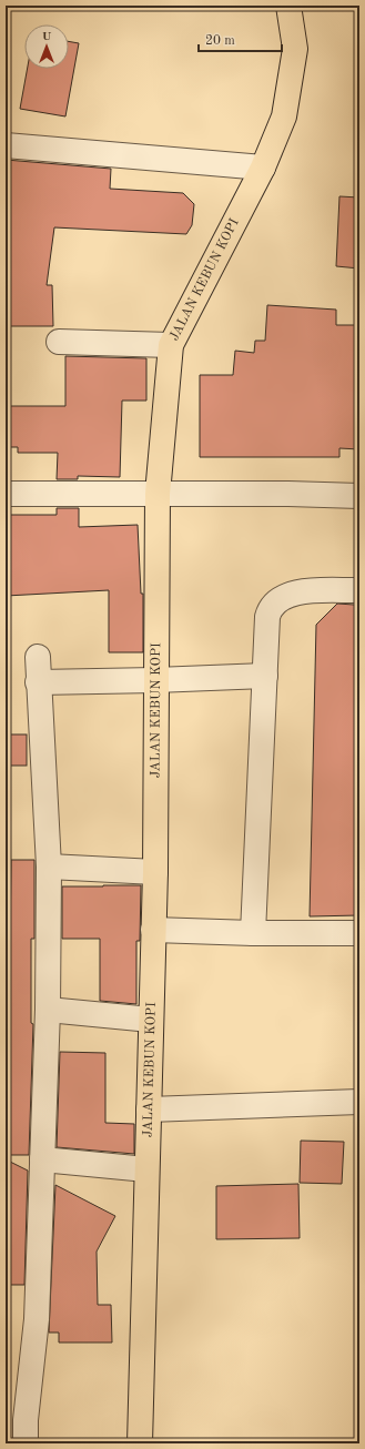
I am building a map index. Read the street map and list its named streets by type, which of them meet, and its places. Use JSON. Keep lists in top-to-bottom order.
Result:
{
  "streets": {
    "main road": ["JALAN KEBUN KOPI"]
  },
  "scale_bar": "20 m",
  "north": "top"
}
